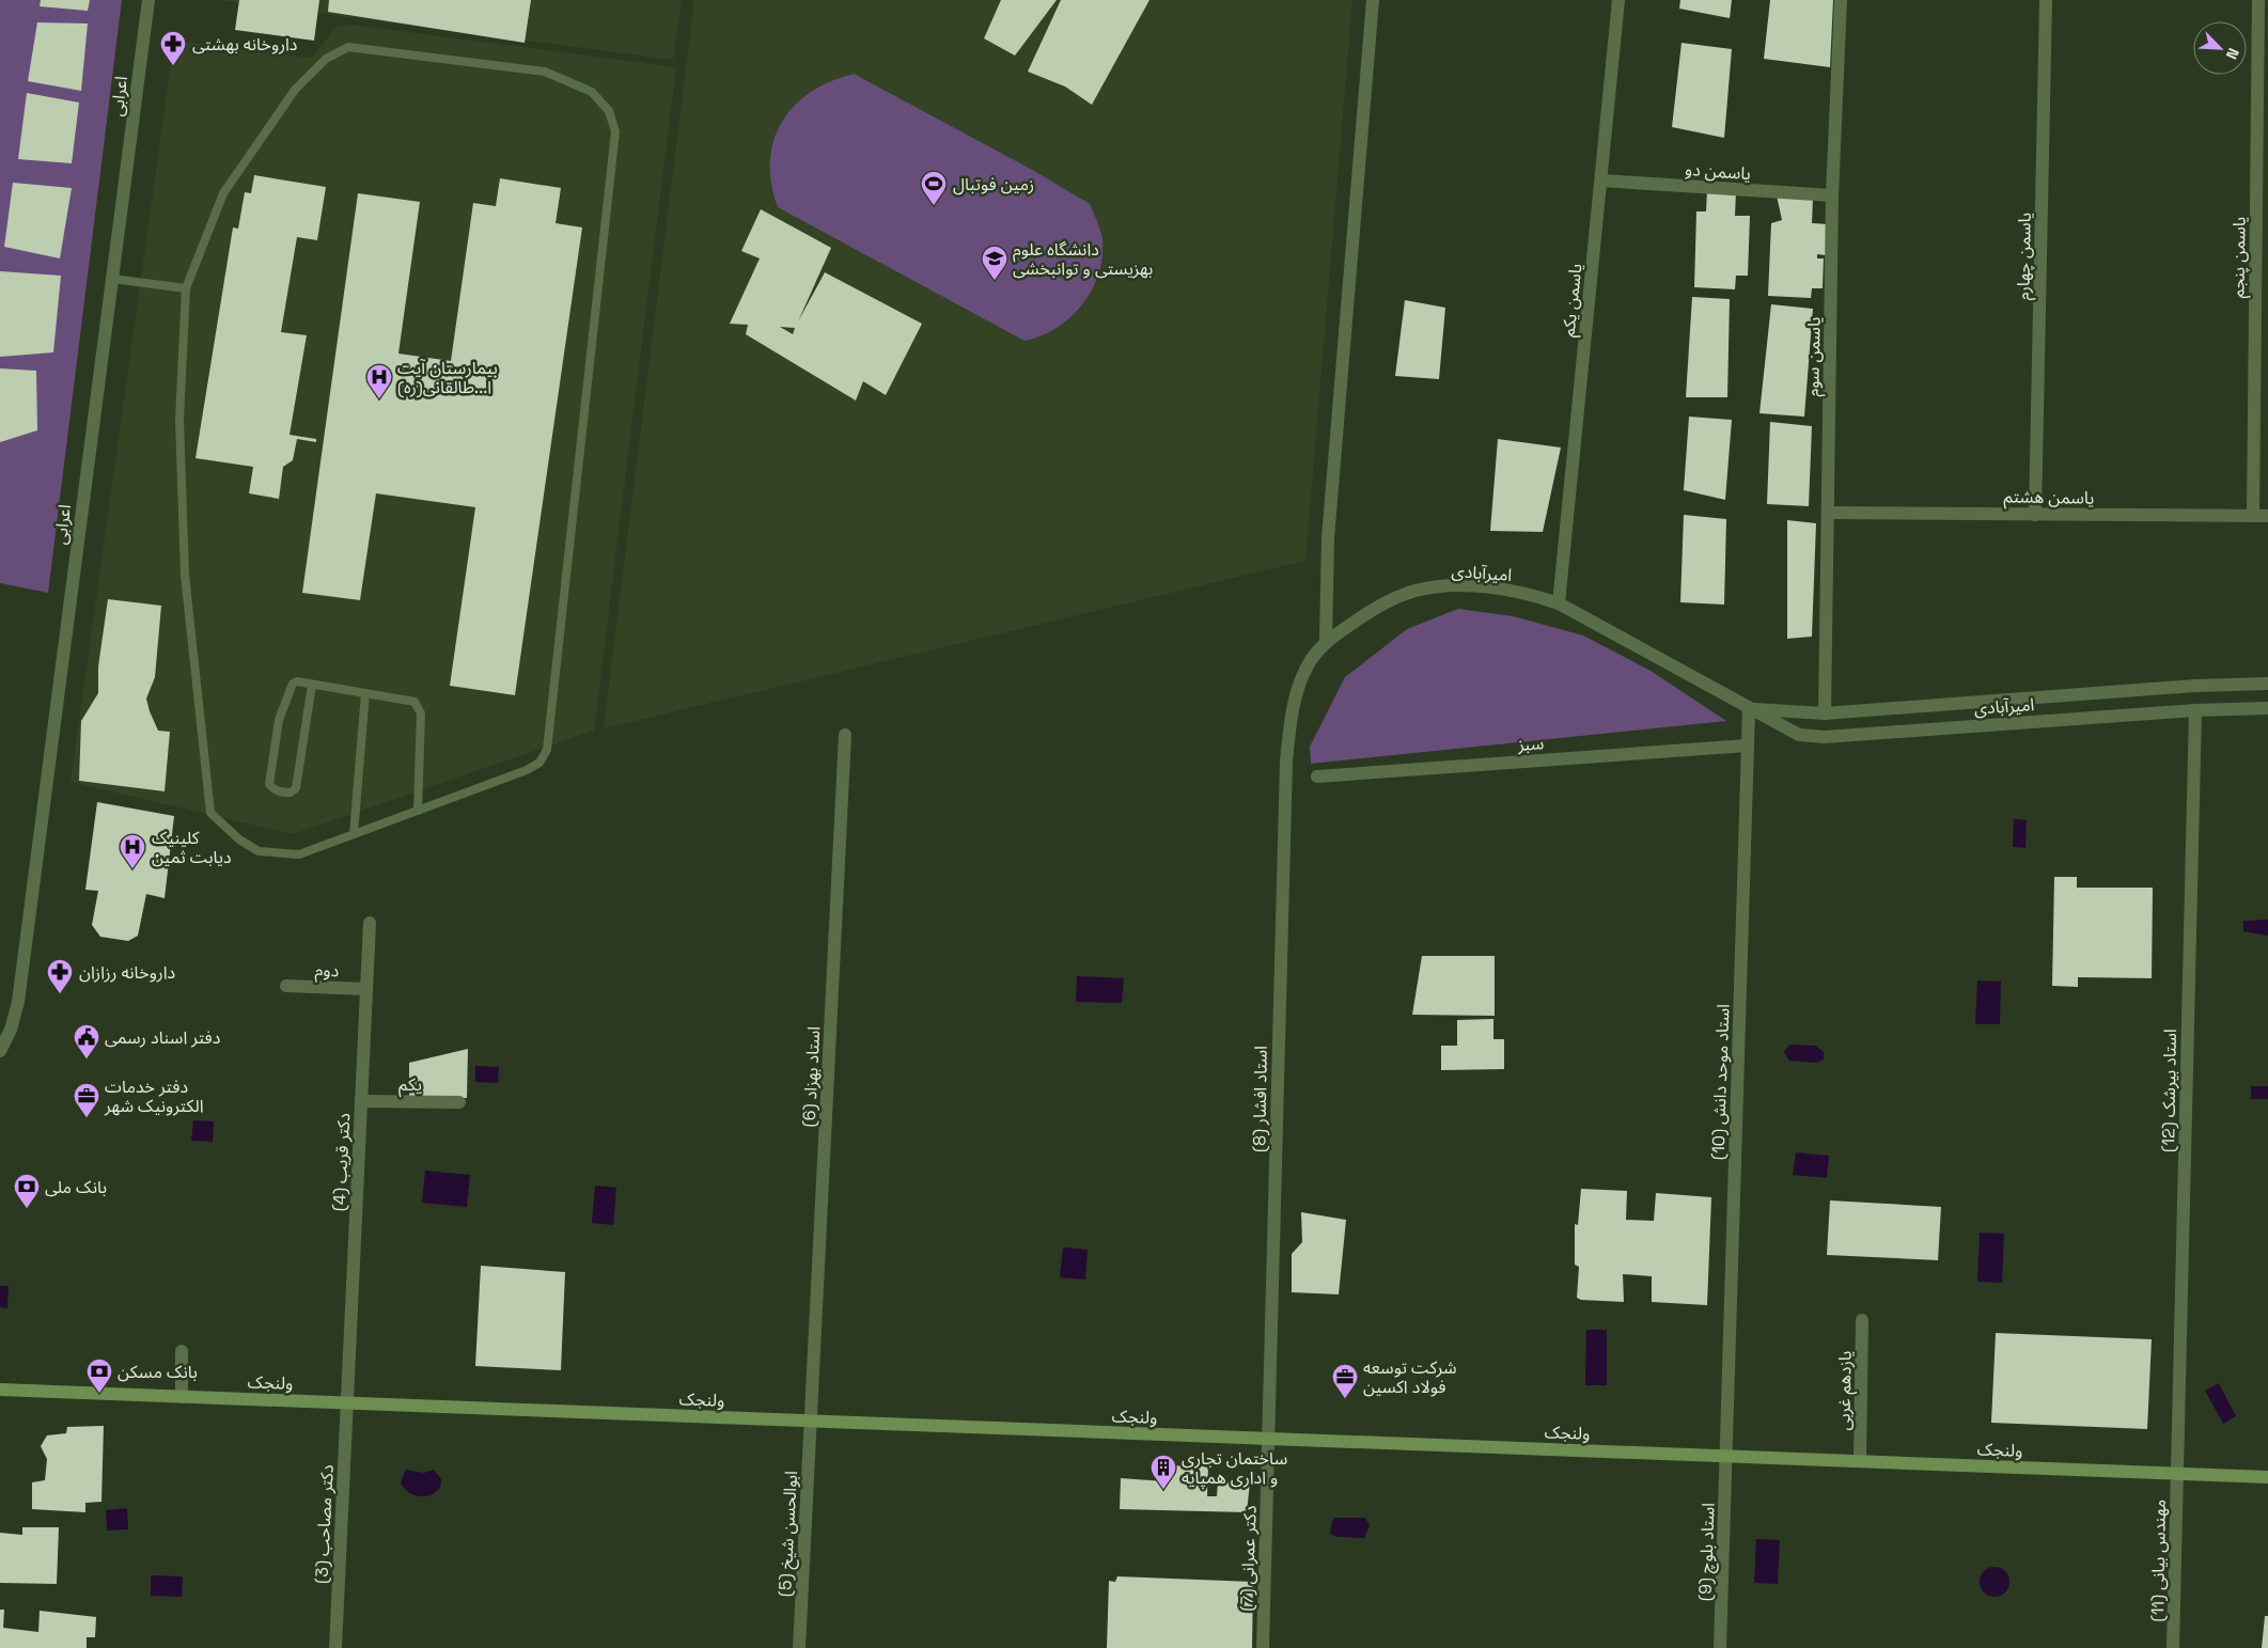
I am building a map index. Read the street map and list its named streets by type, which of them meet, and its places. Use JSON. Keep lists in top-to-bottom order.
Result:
{
  "streets": {
    "main road": ["ولنجک"],
    "street": [
      "اعرابی",
      "یاسمن دو",
      "یاسمن چهارم",
      "یاسمن پنجم",
      "یاسمن یکم",
      "یاسمن سوم",
      "یاسمن هشتم",
      "امیرآبادی",
      "سبز",
      "دوم",
      "استاد بهزاد (6)",
      "استاد موحد دانش (10)",
      "یکم",
      "استاد بیرشک (12)",
      "استاد افشار (8)",
      "دکتر قریب (4)",
      "یازدهم غربی",
      "دکتر مصاحب (3)",
      "ابوالحسن شیخ (5)",
      "استاد بلوچ (9)",
      "دکتر عمرانی (7)",
      "مهندس بیانی (11)"
    ]
  },
  "crossings": [
    ["یاسمن دو", "یاسمن یکم"],
    ["یاسمن دو", "یاسمن سوم"],
    ["یاسمن چهارم", "یاسمن هشتم"],
    ["یاسمن پنجم", "یاسمن هشتم"],
    ["یاسمن یکم", "امیرآبادی"],
    ["یاسمن سوم", "یاسمن هشتم"],
    ["یاسمن سوم", "امیرآبادی"],
    ["امیرآبادی", "استاد موحد دانش (10)"],
    ["امیرآبادی", "استاد بیرشک (12)"],
    ["امیرآبادی", "استاد افشار (8)"],
    ["سبز", "استاد موحد دانش (10)"],
    ["دوم", "دکتر قریب (4)"],
    ["استاد بهزاد (6)", "ولنجک"],
    ["استاد بهزاد (6)", "ابوالحسن شیخ (5)"],
    ["استاد موحد دانش (10)", "ولنجک"],
    ["استاد موحد دانش (10)", "استاد بلوچ (9)"],
    ["یکم", "دکتر قریب (4)"],
    ["استاد بیرشک (12)", "ولنجک"],
    ["استاد بیرشک (12)", "مهندس بیانی (11)"],
    ["استاد افشار (8)", "ولنجک"],
    ["استاد افشار (8)", "دکتر عمرانی (7)"],
    ["دکتر قریب (4)", "ولنجک"],
    ["دکتر قریب (4)", "دکتر مصاحب (3)"],
    ["ولنجک", "یازدهم غربی"],
    ["ولنجک", "دکتر مصاحب (3)"],
    ["ولنجک", "ابوالحسن شیخ (5)"],
    ["ولنجک", "استاد بلوچ (9)"],
    ["ولنجک", "دکتر عمرانی (7)"],
    ["ولنجک", "مهندس بیانی (11)"]
  ],
  "places": {
    "pharmacy": ["داروخانه بهشتی", "داروخانه رزازان"],
    "sports": ["زمین فوتبال"],
    "school or university": ["دانشگاه علوم بهزیستی و توانبخشی"],
    "hospital": ["بیمارستان آیت ا...طالقانی(ره)", "کلینیک دیابت ثمین"],
    "public building": ["دفتر اسناد رسمی"],
    "office": ["دفتر خدمات الکترونیک شهر", "شرکت توسعه فولاد اکسین"],
    "bank": ["بانک ملی", "بانک مسکن"],
    "building": ["ساختمان تجاری و اداری همپایه"]
  },
  "north": "bottom right"
}
